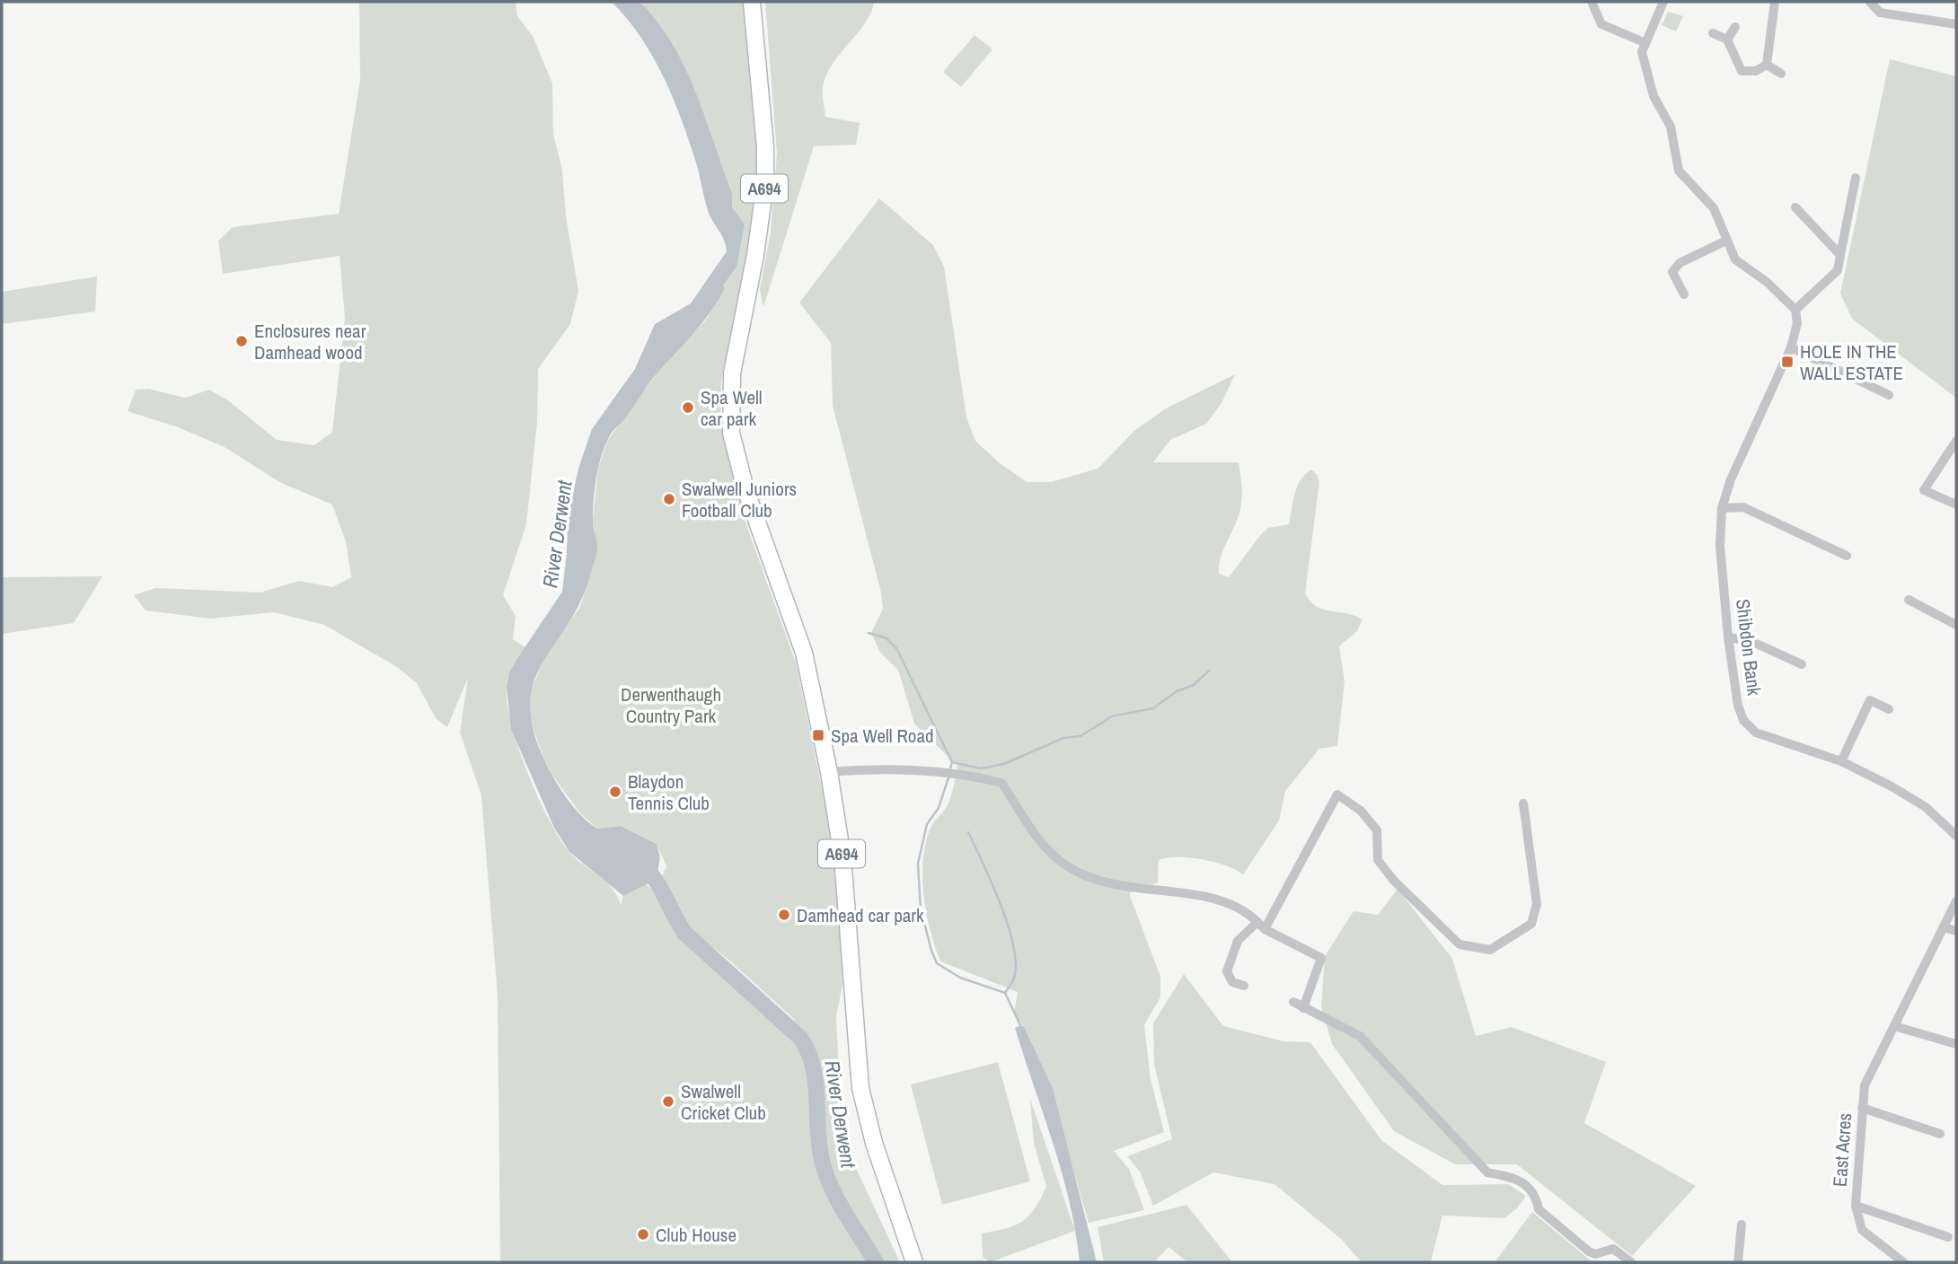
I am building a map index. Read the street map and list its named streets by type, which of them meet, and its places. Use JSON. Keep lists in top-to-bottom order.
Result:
{
  "streets": {
    "main road": ["A694"],
    "street": ["Shibdon Bank", "East Acres"]
  },
  "water": ["River Derwent"],
  "parks": ["Derwenthaugh Country Park"],
  "places": {
    "other": [
      "Enclosures near Damhead wood",
      "Spa Well car park",
      "Swalwell Juniors Football Club",
      "Blaydon Tennis Club",
      "Damhead car park",
      "Swalwell Cricket Club",
      "Club House"
    ],
    "transit": ["HOLE IN THE WALL ESTATE", "Spa Well Road"]
  }
}
